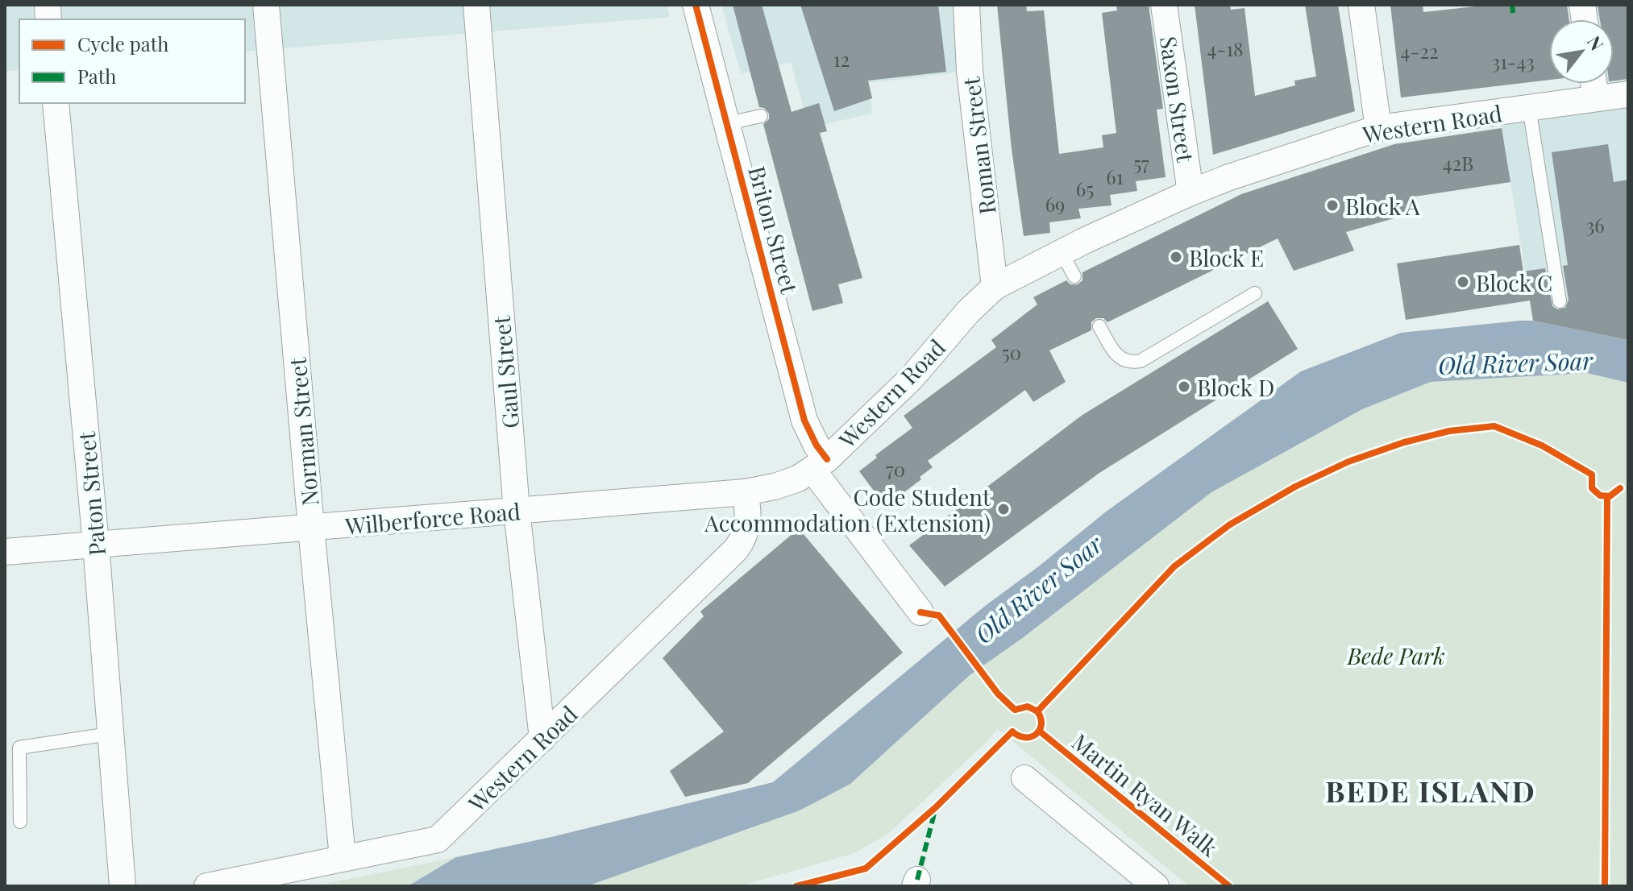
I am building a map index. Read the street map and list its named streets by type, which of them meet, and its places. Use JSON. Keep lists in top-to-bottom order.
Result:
{
  "streets": {
    "street": [
      "Saxon Street",
      "Western Road",
      "Roman Street",
      "Briton Street",
      "Gaul Street",
      "Norman Street",
      "Paton Street",
      "Wilberforce Road"
    ],
    "cycle path": ["Martin Ryan Walk"]
  },
  "crossings": [
    ["Saxon Street", "Western Road"],
    ["Western Road", "Roman Street"],
    ["Western Road", "Briton Street"],
    ["Western Road", "Gaul Street"],
    ["Western Road", "Norman Street"],
    ["Western Road", "Wilberforce Road"],
    ["Gaul Street", "Wilberforce Road"],
    ["Norman Street", "Wilberforce Road"],
    ["Paton Street", "Wilberforce Road"]
  ],
  "districts": ["BEDE ISLAND"],
  "water": ["Old River Soar"],
  "parks": ["Bede Park"],
  "places": [
    "Block A",
    "Block E",
    "Block C",
    "Block D",
    "Code Student Accommodation (Extension)"
  ],
  "house_numbers": [
    "4-18",
    "4-22",
    "12",
    "31-43",
    "57",
    "42B",
    "61",
    "65",
    "69",
    "36",
    "50",
    "70"
  ],
  "legend": ["Cycle path", "Path"],
  "north": "top right"
}
